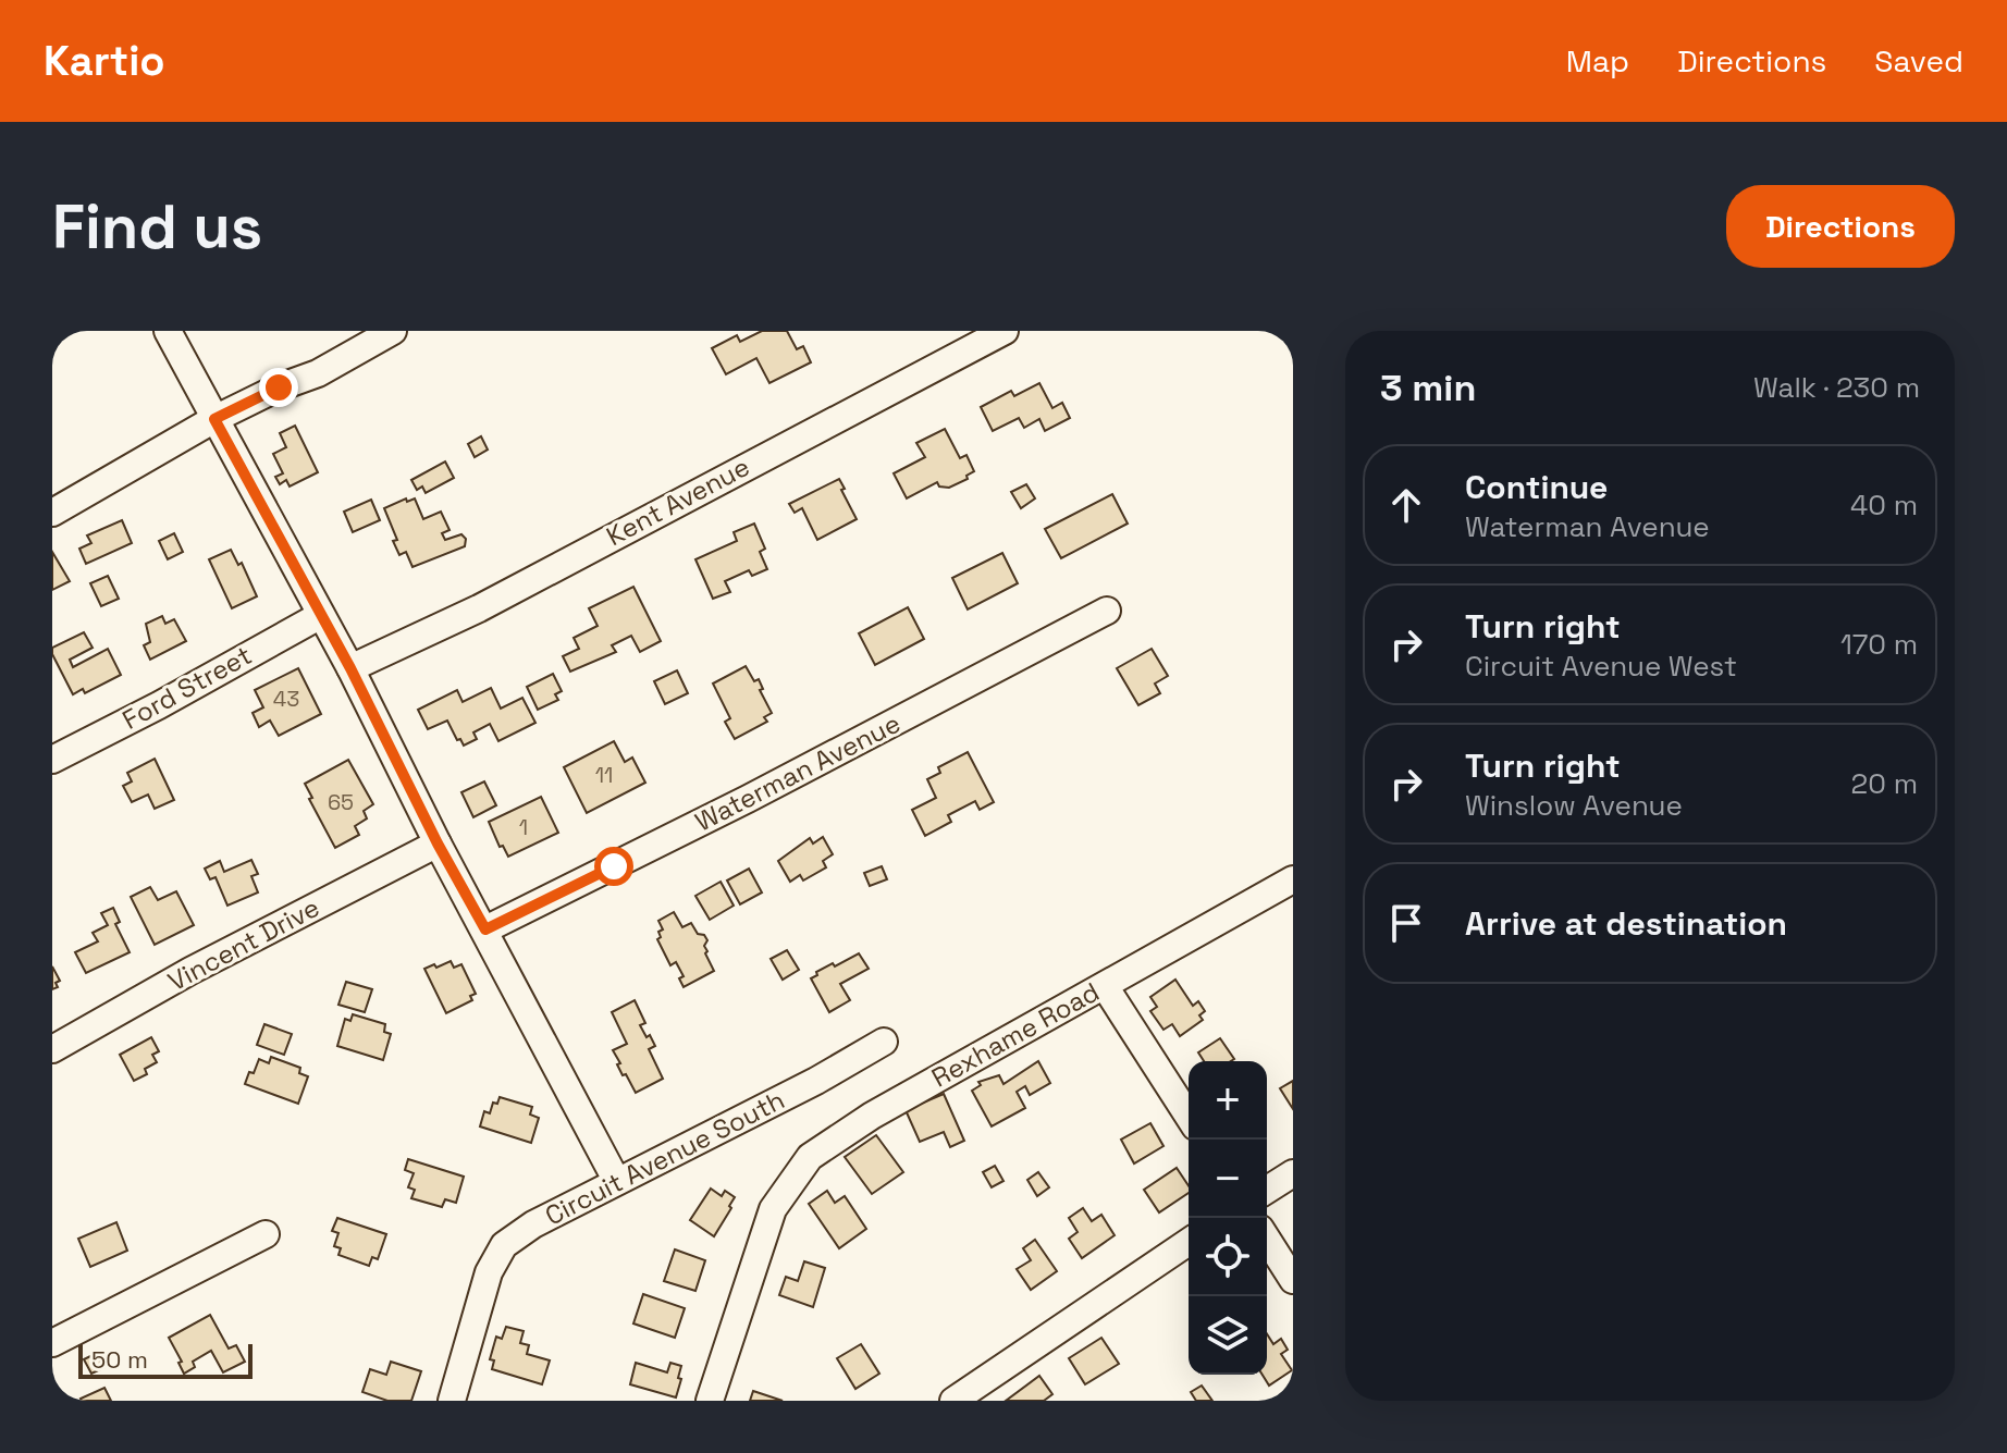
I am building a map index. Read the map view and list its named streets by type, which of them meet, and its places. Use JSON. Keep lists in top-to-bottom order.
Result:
{
  "streets": {
    "street": [
      "Kent Avenue",
      "Ford Street",
      "Waterman Avenue",
      "Vincent Drive",
      "Rexhame Road",
      "Circuit Avenue South"
    ]
  },
  "house_numbers": [
    "43",
    "11",
    "65",
    "1"
  ],
  "scale_bar": "50 m",
  "page": {
    "header": "Kartio",
    "nav": ["Map", "Directions", "Saved"],
    "buttons": "Directions",
    "title": "Find us",
    "heading": ["3 min", "Walk · 230 m"],
    "list": [
      ["Continue", "Waterman Avenue", "40 m"],
      ["Turn right", "Circuit Avenue West", "170 m"],
      ["Turn right", "Winslow Avenue", "20 m"],
      "Arrive at destination"
    ],
    "map_buttons": ["+", "−"],
    "scale": "50 m"
  }
}
